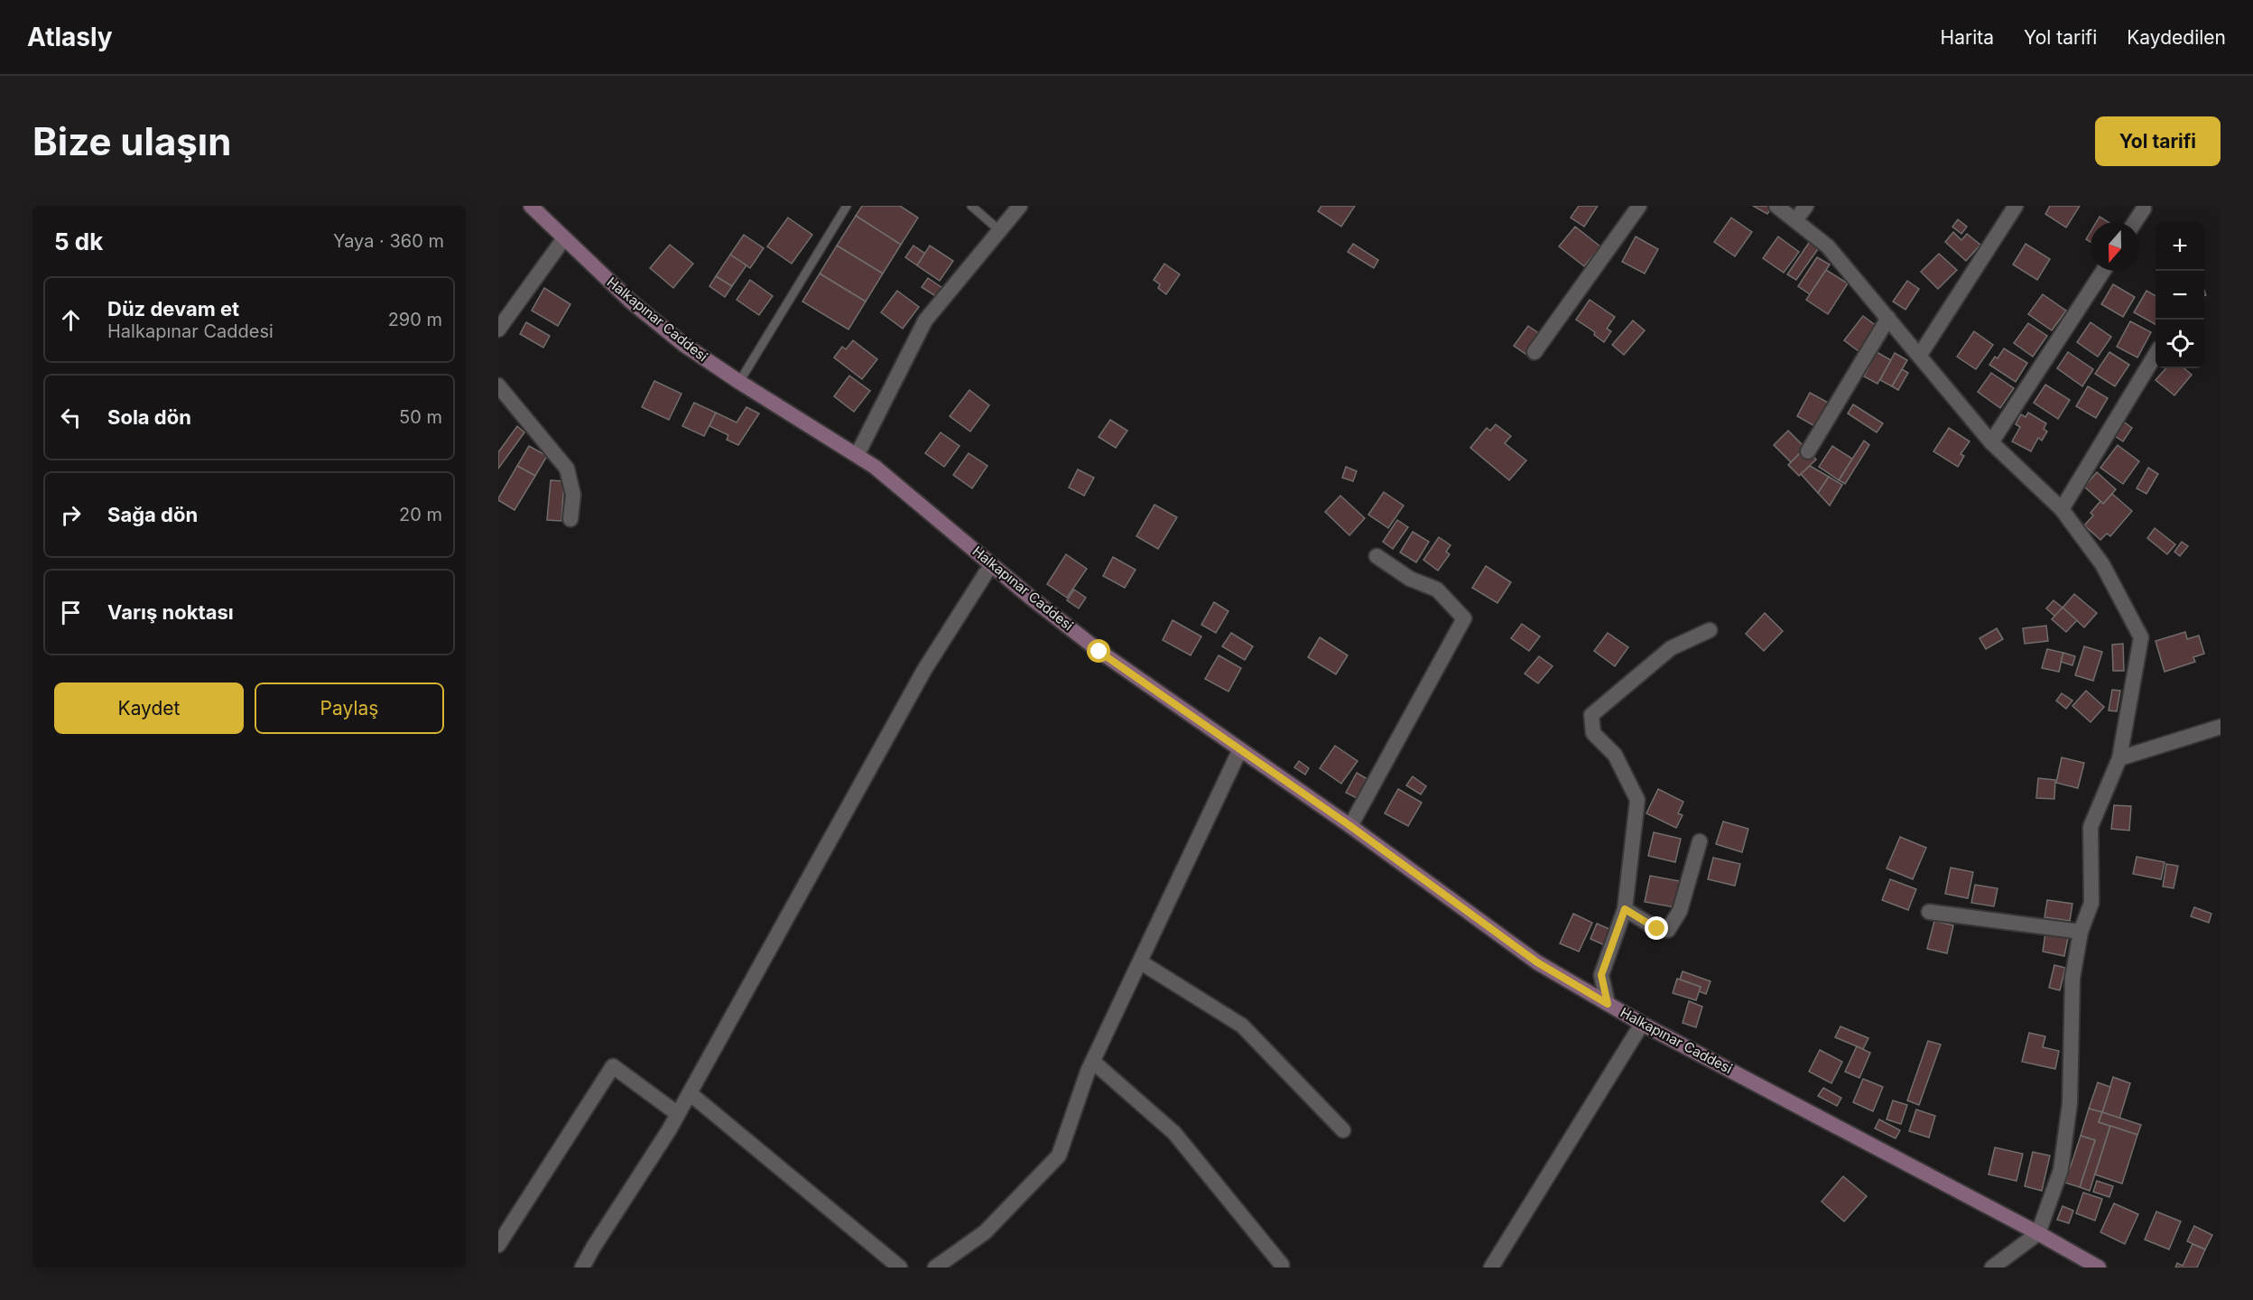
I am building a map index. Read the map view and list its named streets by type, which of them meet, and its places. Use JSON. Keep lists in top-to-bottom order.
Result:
{
  "streets": {
    "main road": ["Halkapınar Caddesi"]
  },
  "north": "bottom",
  "page": {
    "header": "Atlasly",
    "nav": ["Harita", "Yol tarifi", "Kaydedilen"],
    "buttons": [
      "Yol tarifi",
      ["Kaydet", "Paylaş"]
    ],
    "title": "Bize ulaşın",
    "heading": ["5 dk", "Yaya · 360 m"],
    "map_buttons": ["+", "−"],
    "list": [
      ["Düz devam et", "Halkapınar Caddesi", "290 m"],
      ["Sola dön", "50 m"],
      ["Sağa dön", "20 m"],
      "Varış noktası"
    ]
  }
}
